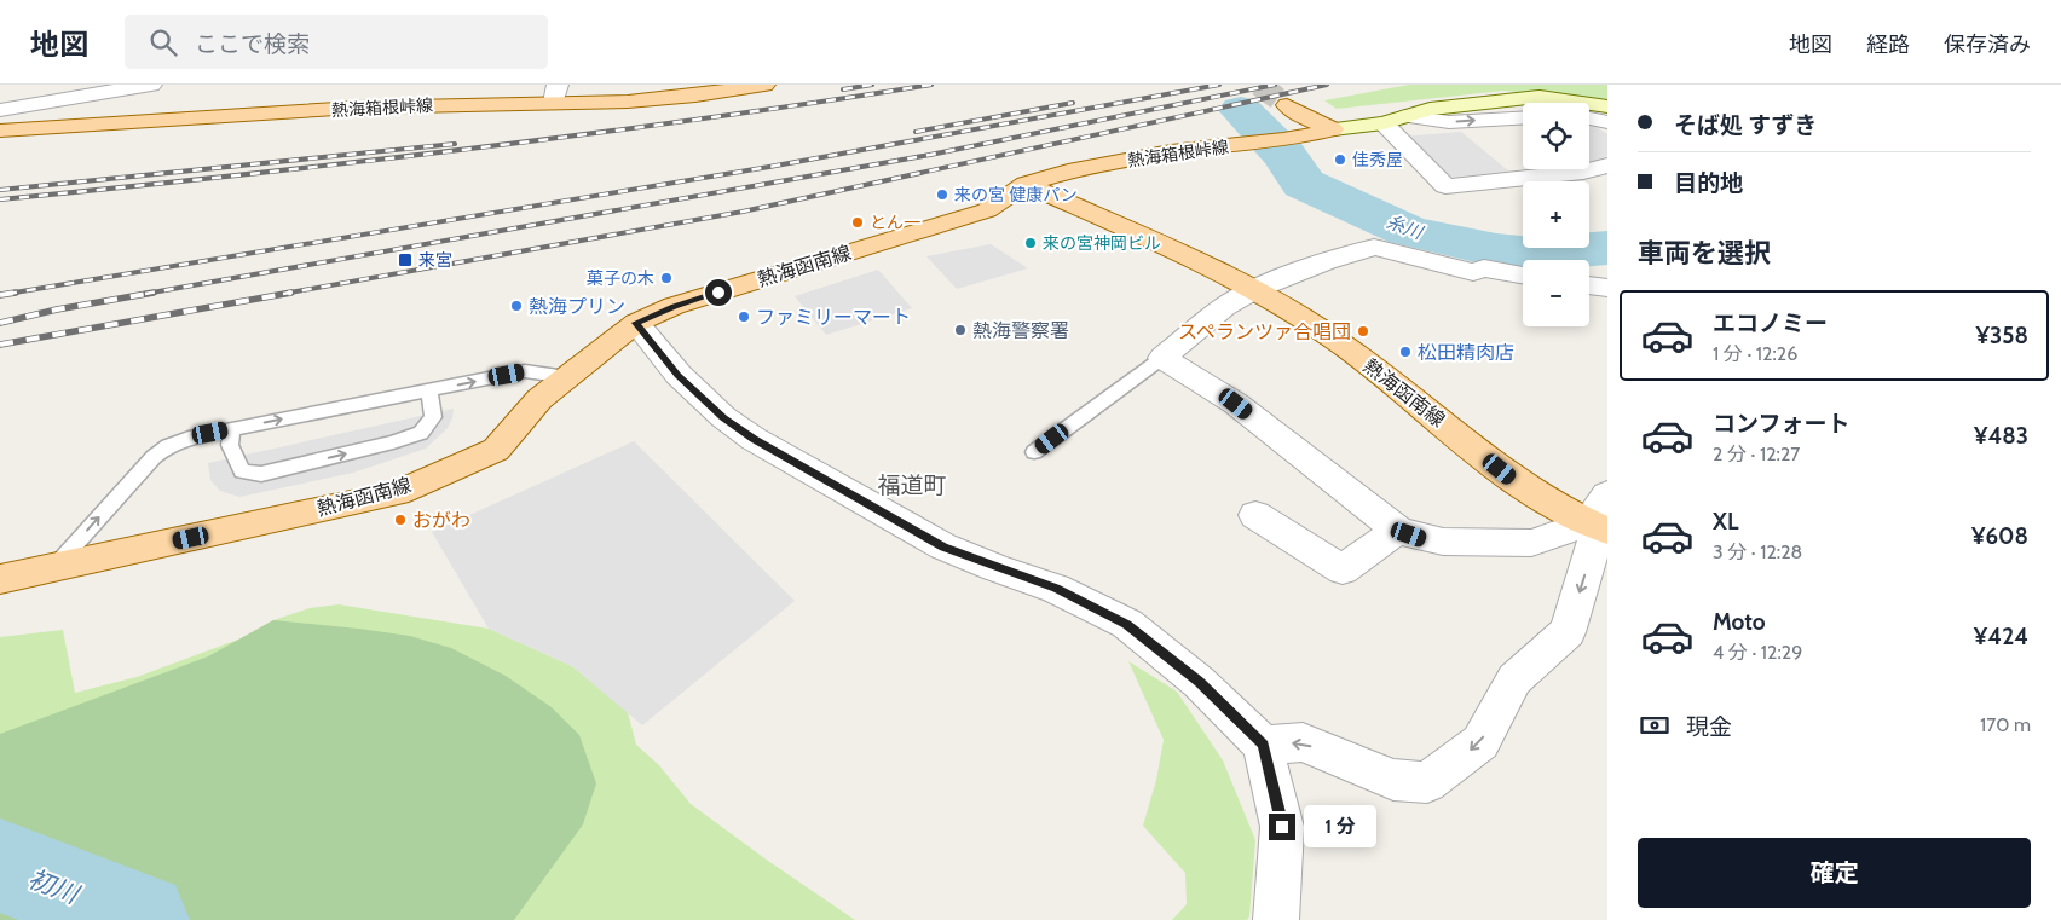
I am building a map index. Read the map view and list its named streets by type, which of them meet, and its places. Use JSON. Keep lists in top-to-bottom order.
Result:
{
  "streets": {
    "main road": ["熱海箱根峠線", "熱海函南線"]
  },
  "crossings": [
    ["熱海箱根峠線", "熱海函南線"]
  ],
  "districts": ["福道町"],
  "water": ["糸川", "初川"],
  "places": {
    "other": [
      "佳秀屋",
      "来の宮 健康パン",
      "とん一",
      "来の宮神岡ビル",
      "菓子の木",
      "熱海プリン",
      "ファミリーマート",
      "熱海警察署",
      "スペランツァ合唱団",
      "松田精肉店",
      "おがわ"
    ],
    "transit": ["来宮"]
  },
  "page": {
    "header": "地図",
    "search": "ここで検索",
    "nav": ["地図", "経路", "保存済み"],
    "banner": ["そば処 すずき", "目的地"],
    "map_buttons": ["+", "−"],
    "heading": "車両を選択",
    "list": [
      {
        "name": "エコノミー",
        "note": "1 分 · 12:26",
        "value": "¥358"
      },
      {
        "name": "コンフォート",
        "note": "2 分 · 12:27",
        "value": "¥483"
      },
      {
        "name": "XL",
        "note": "3 分 · 12:28",
        "value": "¥608"
      },
      {
        "name": "Moto",
        "note": "4 分 · 12:29",
        "value": "¥424"
      }
    ],
    "pay": ["現金", "170 m"],
    "bubble": "1 分",
    "buttons": "確定"
  }
}
